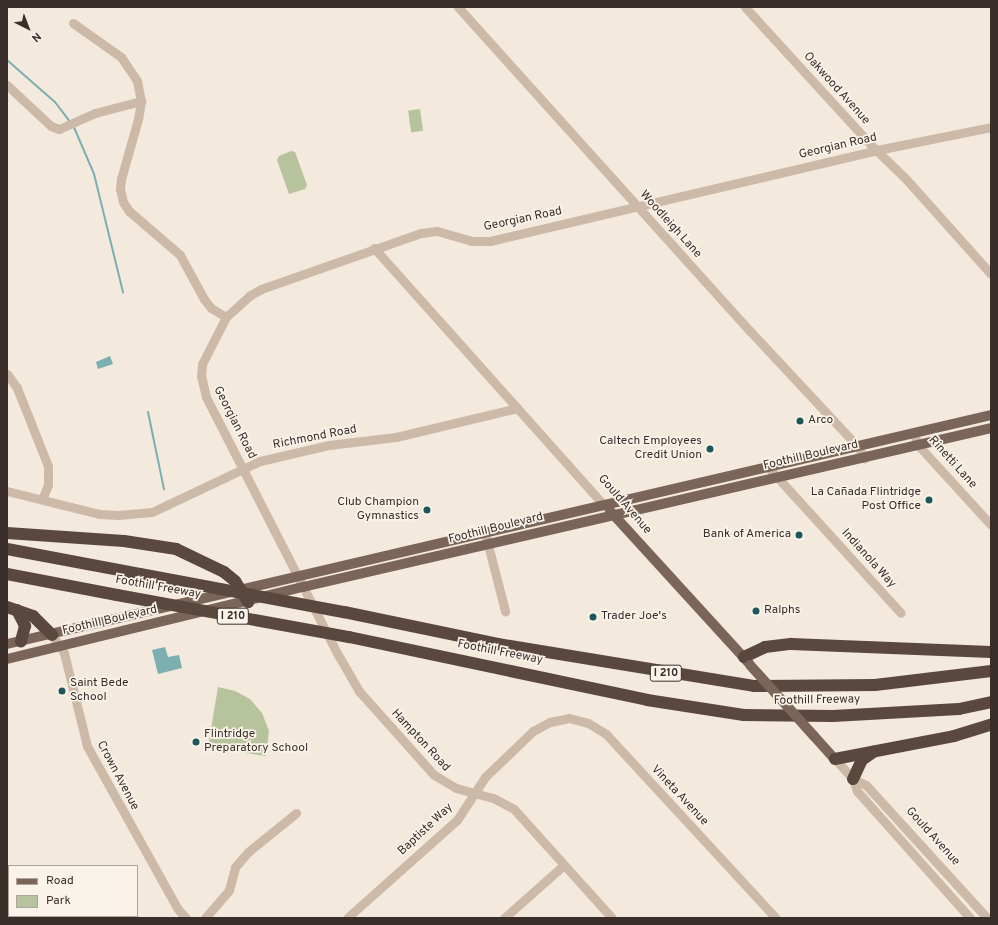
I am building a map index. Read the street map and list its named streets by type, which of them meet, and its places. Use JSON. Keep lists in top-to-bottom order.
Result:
{
  "streets": {
    "highway": ["Foothill Freeway", "I 210"],
    "main road": ["Foothill Boulevard", "Gould Avenue"],
    "street": [
      "Oakwood Avenue",
      "Georgian Road",
      "Woodleigh Lane",
      "Richmond Road",
      "Rinetti Lane",
      "Indianola Way",
      "Hampton Road",
      "Crown Avenue",
      "Vineta Avenue",
      "Baptiste Way"
    ]
  },
  "crossings": [
    ["Oakwood Avenue", "Georgian Road"],
    ["Georgian Road", "Woodleigh Lane"],
    ["Georgian Road", "Richmond Road"],
    ["Georgian Road", "Foothill Boulevard"],
    ["Georgian Road", "Gould Avenue"],
    ["Georgian Road", "Hampton Road"],
    ["Woodleigh Lane", "Foothill Boulevard"],
    ["Richmond Road", "Gould Avenue"],
    ["Foothill Boulevard", "Rinetti Lane"],
    ["Foothill Boulevard", "Gould Avenue"],
    ["Foothill Boulevard", "Indianola Way"],
    ["Foothill Boulevard", "Hampton Road"],
    ["Foothill Boulevard", "Crown Avenue"],
    ["Hampton Road", "Baptiste Way"],
    ["Vineta Avenue", "Baptiste Way"]
  ],
  "places": [
    "Arco",
    "Caltech Employees Credit Union",
    "La Cañada Flintridge Post Office",
    "Club Champion Gymnastics",
    "Bank of America",
    "Ralphs",
    "Trader Joe's",
    "Saint Bede School",
    "Flintridge Preparatory School"
  ],
  "legend": ["Road", "Park"],
  "north": "bottom right"
}
